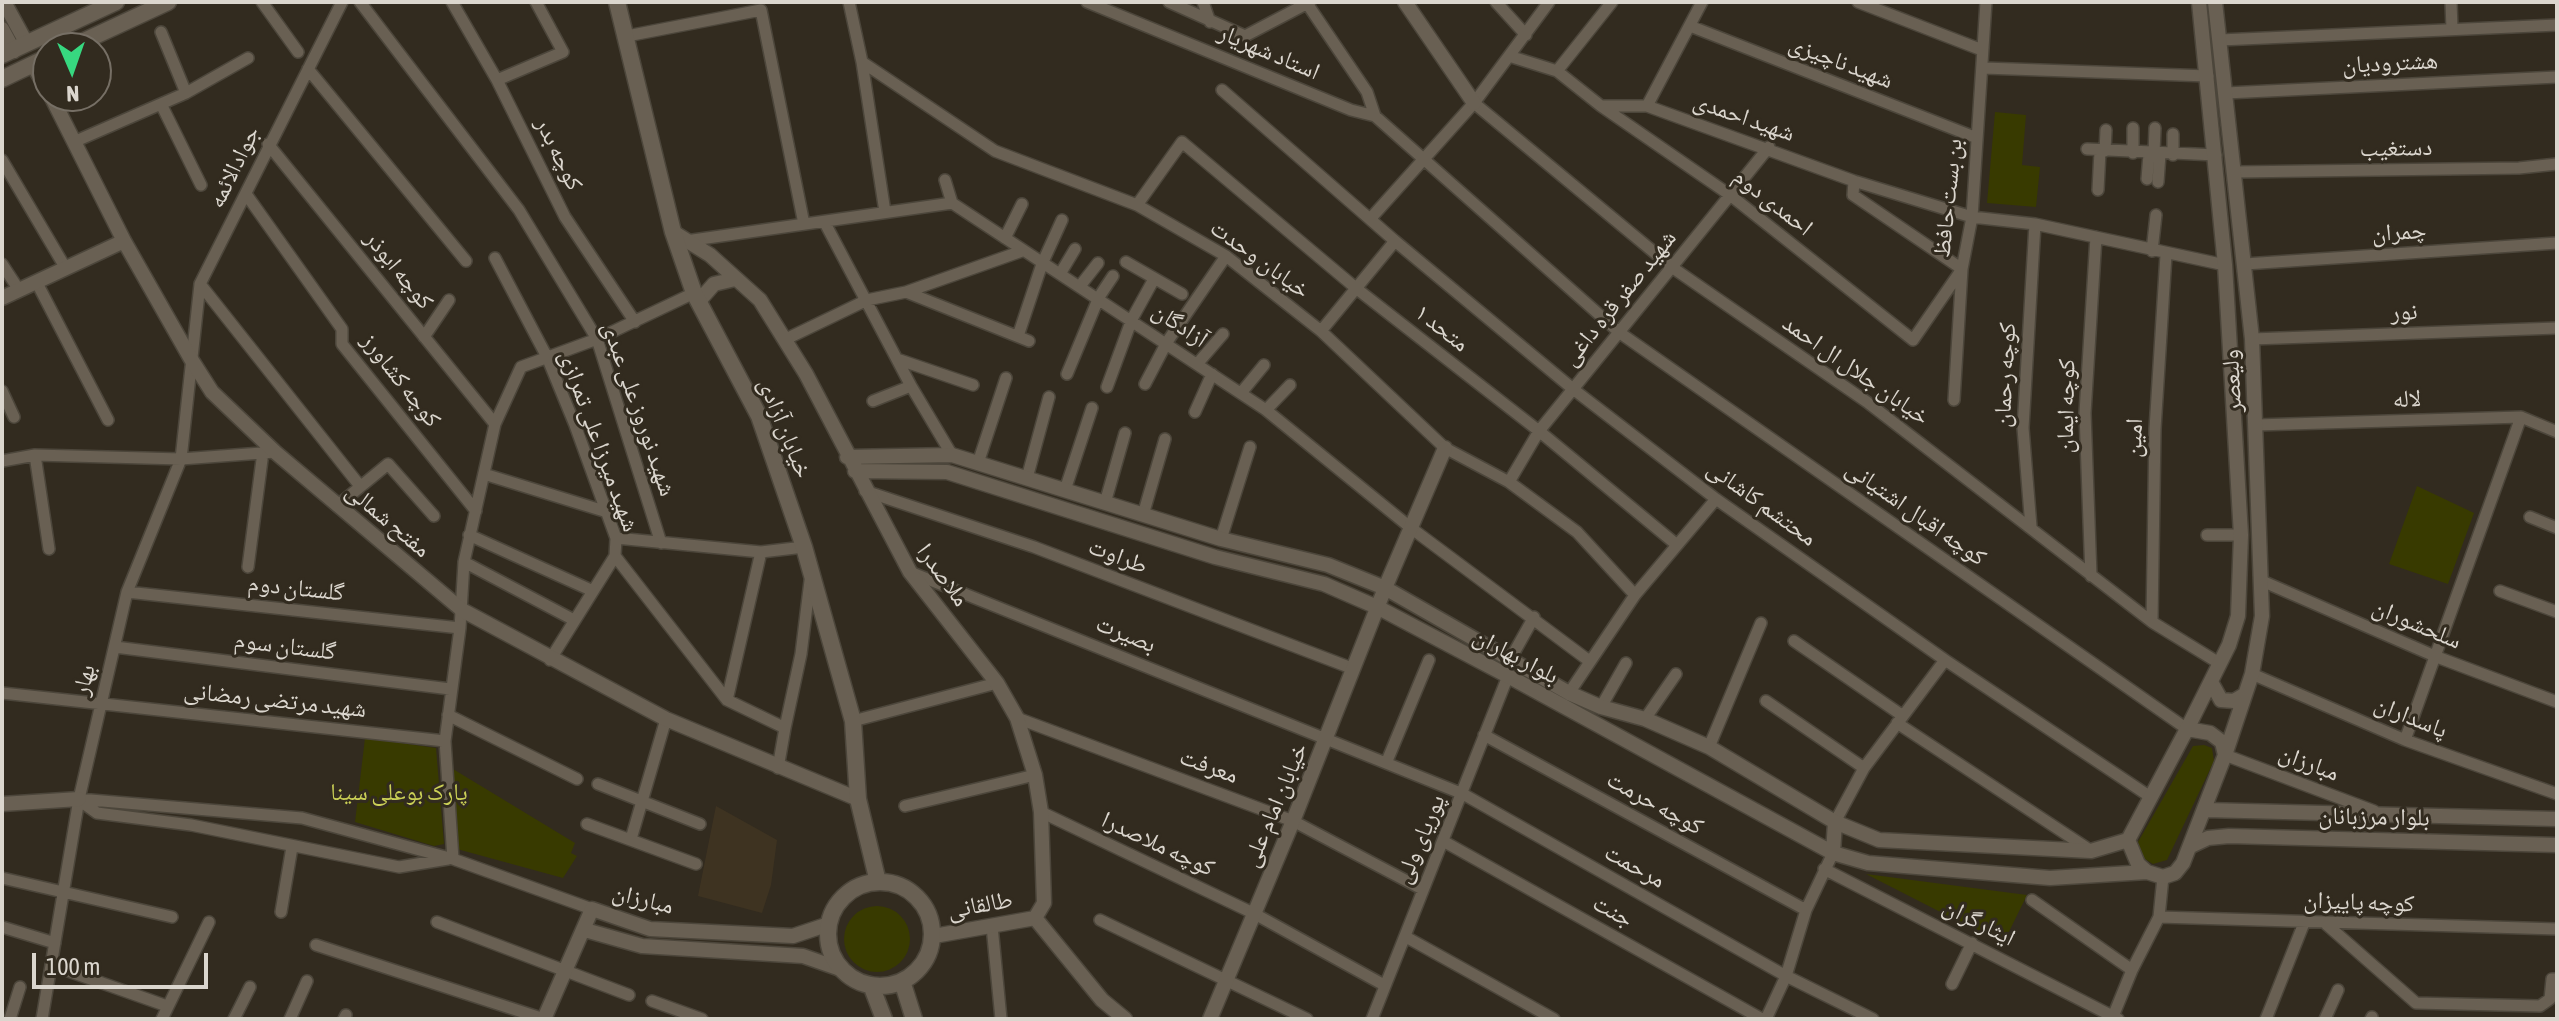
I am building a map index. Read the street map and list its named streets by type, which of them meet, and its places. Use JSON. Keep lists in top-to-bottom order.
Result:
{
  "streets": {
    "main road": ["خیابان آزادی"],
    "street": [
      "استاد شهریار",
      "شهید ناچیزی",
      "هشترودیان",
      "شهید احمدی",
      "دستغیب",
      "کوچه بدر",
      "جوادالائمه",
      "بن بست حافظ",
      "احمدی دوم",
      "چمران",
      "خیابان وحدت",
      "کوچه ابوذر",
      "شهید صفر قره داغی",
      "نور",
      "آزادگان",
      "متحد ۱",
      "خیابان جلال ال احمد",
      "کوچه رحمان",
      "کوچه کشاورز",
      "ولیعصر",
      "لاله",
      "کوچه ایمان",
      "شهید نوروز علی عبدی",
      "امین",
      "شهید میرزا علی تمرازی",
      "محتشم کاشانی",
      "کوچه اقبال اشتیانی",
      "مفتح شمالی",
      "طراوت",
      "ملاصدرا",
      "گلستان دوم",
      "سلحشوران",
      "بصیرت",
      "گلستان سوم",
      "بلوار بهاران",
      "بهار",
      "شهید مرتضی رمضانی",
      "پاسداران",
      "مبارزان",
      "معرفت",
      "کوچه حرمت",
      "خیابان امام علی",
      "بلوار مرزبانان",
      "پوریای ولی",
      "کوچه ملاصدرا",
      "مرحمت",
      "کوچه پاییزان",
      "طالقانی",
      "جنت",
      "ایثارگران"
    ]
  },
  "crossings": [
    ["استاد شهریار", "کوچه اقبال اشتیانی"],
    ["شهید ناچیزی", "بن بست حافظ"],
    ["هشترودیان", "ولیعصر"],
    ["شهید احمدی", "بن بست حافظ"],
    ["شهید احمدی", "احمدی دوم"],
    ["شهید احمدی", "شهید صفر قره داغی"],
    ["شهید احمدی", "کوچه رحمان"],
    ["شهید احمدی", "ولیعصر"],
    ["شهید احمدی", "کوچه ایمان"],
    ["شهید احمدی", "امین"],
    ["دستغیب", "ولیعصر"],
    ["جوادالائمه", "کوچه ابوذر"],
    ["جوادالائمه", "کوچه کشاورز"],
    ["جوادالائمه", "مفتح شمالی"],
    ["جوادالائمه", "بهار"],
    ["بن بست حافظ", "احمدی دوم"],
    ["احمدی دوم", "شهید صفر قره داغی"],
    ["چمران", "ولیعصر"],
    ["خیابان وحدت", "شهید صفر قره داغی"],
    ["خیابان وحدت", "متحد ۱"],
    ["خیابان وحدت", "خیابان امام علی"],
    ["شهید صفر قره داغی", "متحد ۱"],
    ["شهید صفر قره داغی", "خیابان جلال ال احمد"],
    ["شهید صفر قره داغی", "محتشم کاشانی"],
    ["شهید صفر قره داغی", "کوچه اقبال اشتیانی"],
    ["نور", "ولیعصر"],
    ["آزادگان", "خیابان امام علی"],
    ["خیابان جلال ال احمد", "کوچه رحمان"],
    ["خیابان جلال ال احمد", "ولیعصر"],
    ["خیابان جلال ال احمد", "کوچه ایمان"],
    ["خیابان جلال ال احمد", "امین"],
    ["ولیعصر", "لاله"],
    ["ولیعصر", "محتشم کاشانی"],
    ["ولیعصر", "کوچه اقبال اشتیانی"],
    ["ولیعصر", "سلحشوران"],
    ["ولیعصر", "بلوار بهاران"],
    ["ولیعصر", "پاسداران"],
    ["ولیعصر", "مبارزان"],
    ["ولیعصر", "بلوار مرزبانان"],
    ["خیابان آزادی", "مفتح شمالی"],
    ["خیابان آزادی", "ملاصدرا"],
    ["خیابان آزادی", "مبارزان"],
    ["خیابان آزادی", "طالقانی"],
    ["مفتح شمالی", "بهار"],
    ["طراوت", "ملاصدرا"],
    ["طراوت", "خیابان امام علی"],
    ["ملاصدرا", "بصیرت"],
    ["ملاصدرا", "بلوار بهاران"],
    ["ملاصدرا", "معرفت"],
    ["ملاصدرا", "کوچه ملاصدرا"],
    ["ملاصدرا", "طالقانی"],
    ["گلستان دوم", "بهار"],
    ["بصیرت", "خیابان امام علی"],
    ["بصیرت", "مرحمت"],
    ["گلستان سوم", "بهار"],
    ["بلوار بهاران", "خیابان امام علی"],
    ["بلوار بهاران", "پوریای ولی"],
    ["بهار", "شهید مرتضی رمضانی"],
    ["بهار", "مبارزان"],
    ["مبارزان", "بلوار مرزبانان"],
    ["مبارزان", "طالقانی"],
    ["معرفت", "خیابان امام علی"],
    ["معرفت", "پوریای ولی"],
    ["کوچه حرمت", "پوریای ولی"],
    ["خیابان امام علی", "کوچه ملاصدرا"],
    ["پوریای ولی", "کوچه ملاصدرا"],
    ["پوریای ولی", "مرحمت"],
    ["پوریای ولی", "جنت"]
  ],
  "parks": ["پارک بوعلی سینا"],
  "scale_bar": "100 m",
  "north": "bottom"
}
